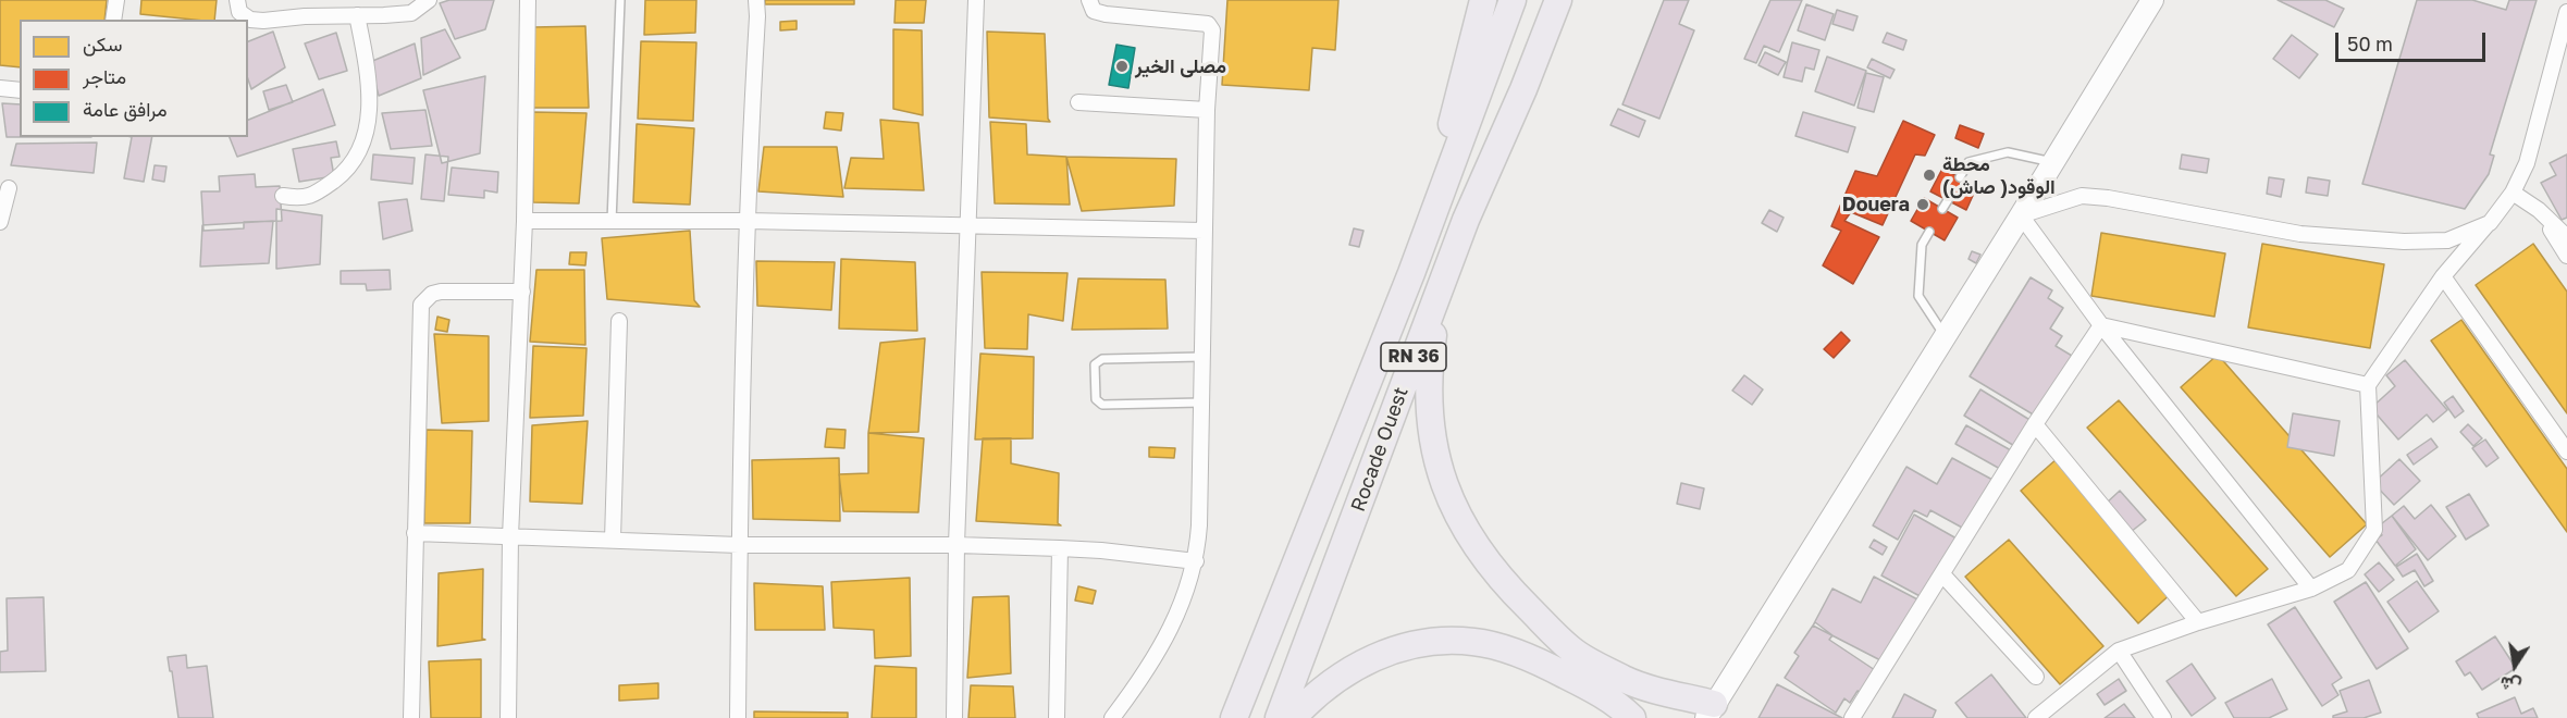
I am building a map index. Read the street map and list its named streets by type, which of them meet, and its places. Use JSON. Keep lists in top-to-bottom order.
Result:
{
  "streets": {
    "highway": ["RN 36", "Rocade Ouest"]
  },
  "places": ["مصلى الخير", "محطة الوقود( صاش)", "Douera"],
  "legend": ["سكن", "متاجر", "مرافق عامة"],
  "scale_bar": "50 m",
  "north": "bottom"
}
